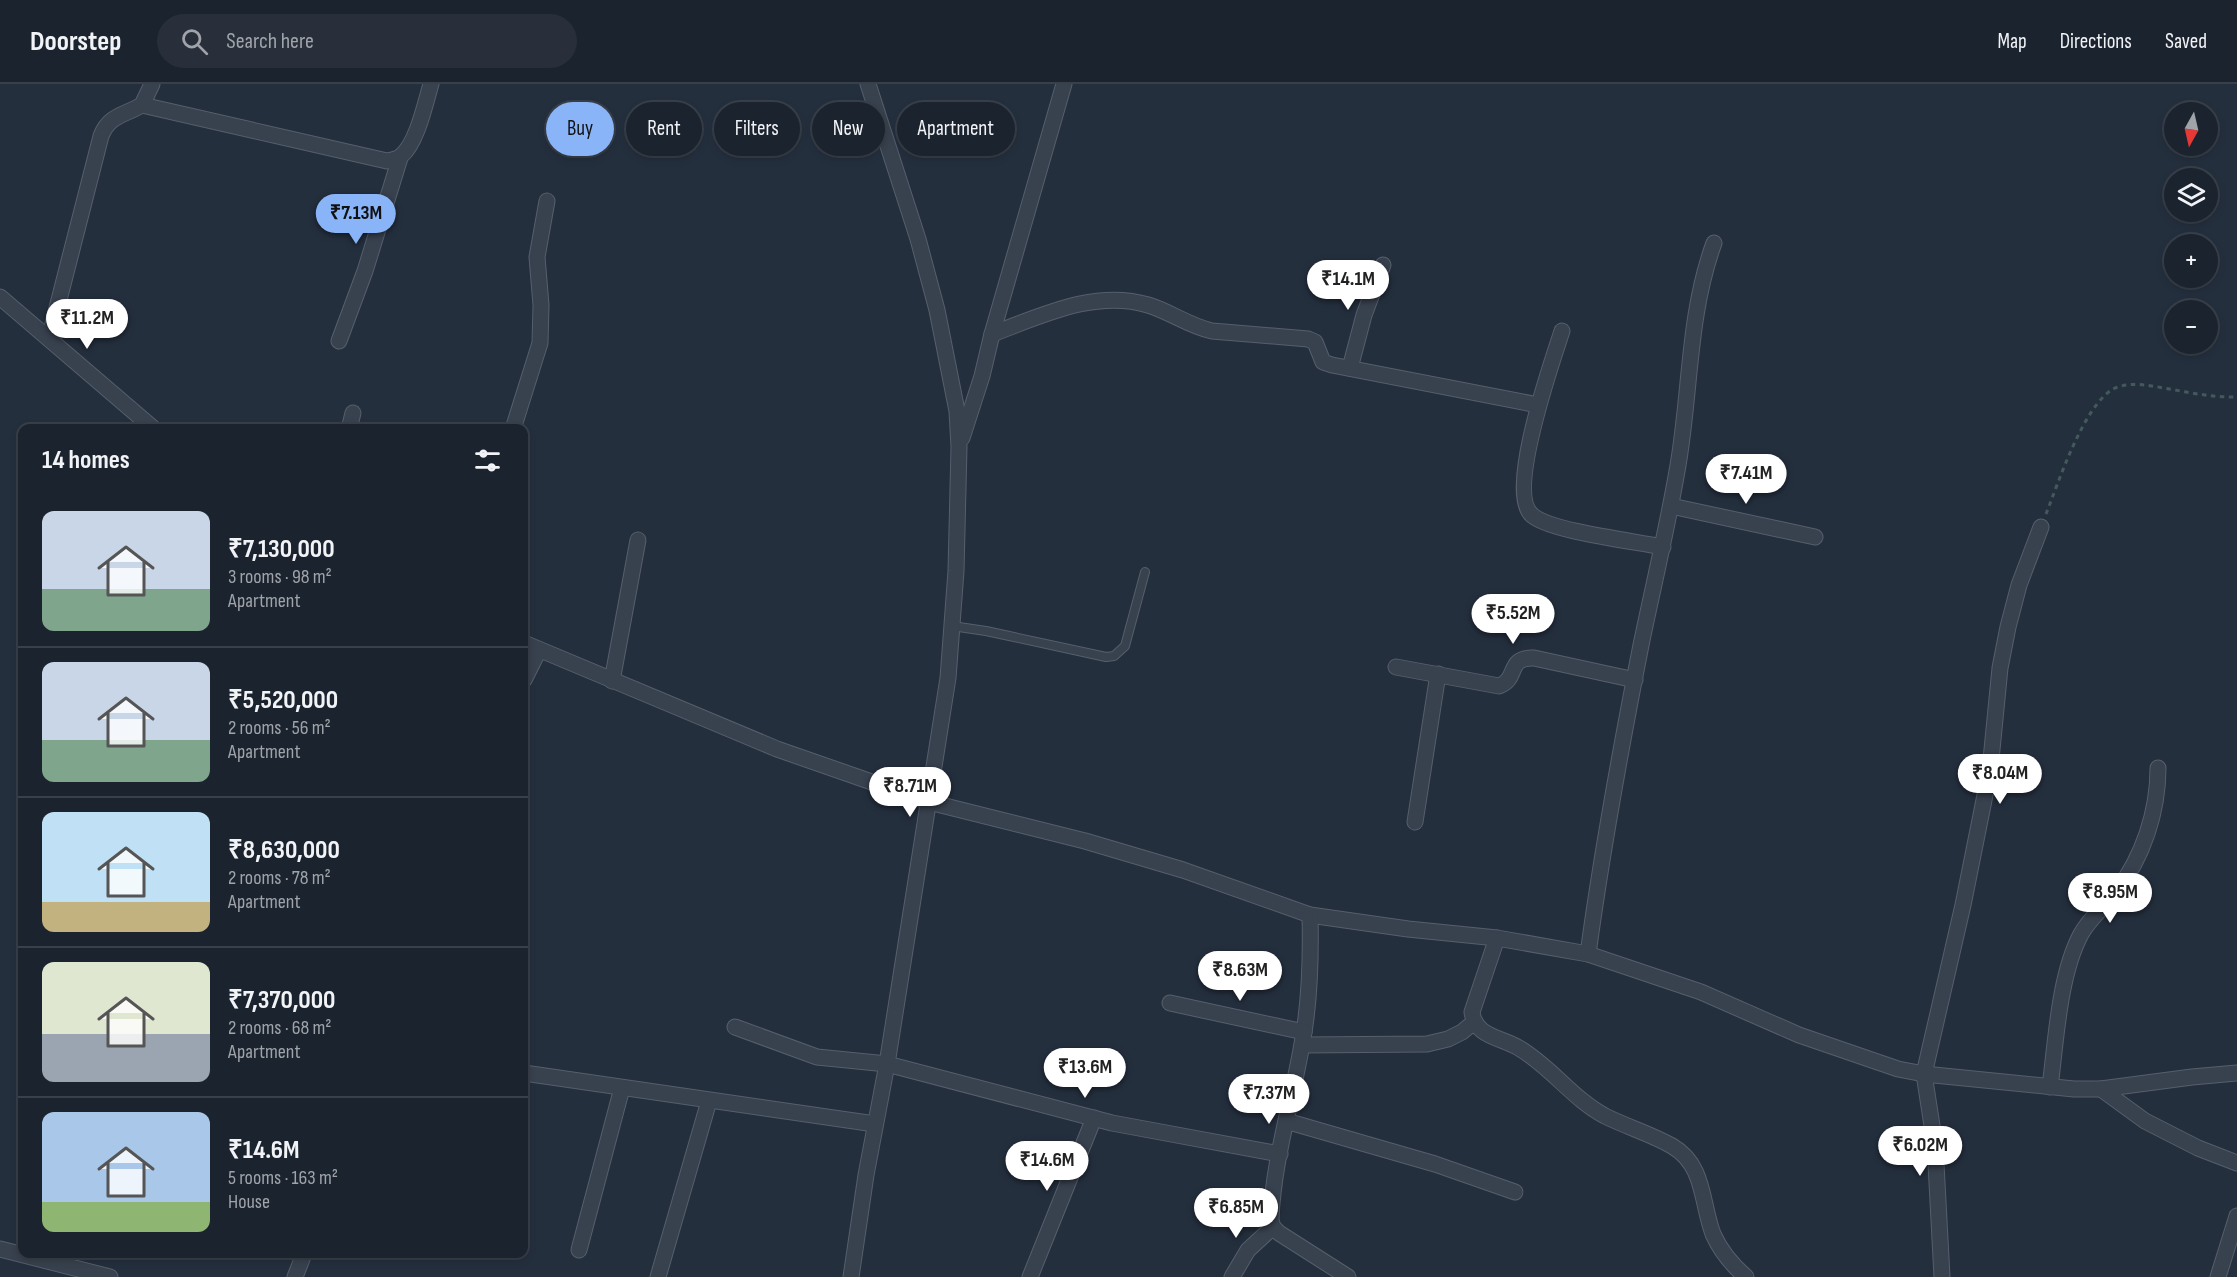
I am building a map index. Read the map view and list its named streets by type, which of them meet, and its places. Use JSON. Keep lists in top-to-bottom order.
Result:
{
  "north": "bottom",
  "page": {
    "header": "Doorstep",
    "search": "Search here",
    "nav": ["Map", "Directions", "Saved"],
    "map_buttons": ["+", "−"],
    "chip": [
      "Buy",
      "Rent",
      "Filters",
      "New",
      "Apartment"
    ],
    "price": [
      "₹7.13M",
      "₹14.1M",
      "₹11.2M",
      "₹7.41M",
      "₹5.52M",
      "₹8.04M",
      "₹8.71M",
      "₹8.95M",
      "₹8.63M",
      "₹13.6M",
      "₹7.37M",
      "₹6.02M",
      "₹14.6M",
      "₹6.85M"
    ],
    "heading": "14 homes",
    "list": [
      {
        "name": "₹7,130,000",
        "note": "3 rooms · 98 m² · Apartment"
      },
      {
        "name": "₹5,520,000",
        "note": "2 rooms · 56 m² · Apartment"
      },
      {
        "name": "₹8,630,000",
        "note": "2 rooms · 78 m² · Apartment"
      },
      {
        "name": "₹7,370,000",
        "note": "2 rooms · 68 m² · Apartment"
      },
      {
        "name": "₹14.6M",
        "note": "5 rooms · 163 m² · House"
      }
    ]
  }
}
